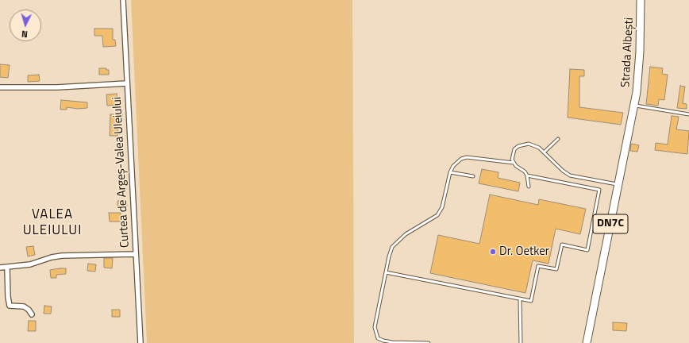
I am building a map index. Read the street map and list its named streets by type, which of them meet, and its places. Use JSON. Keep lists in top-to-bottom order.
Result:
{
  "streets": {
    "main road": ["Strada Albești", "DN7C"],
    "street": ["Curtea de Argeș-Valea Uleiului"]
  },
  "crossings": [
    ["Strada Albești", "DN7C"]
  ],
  "districts": ["VALEA ULEIULUI"],
  "places": ["Dr. Oetker"],
  "north": "bottom"
}
